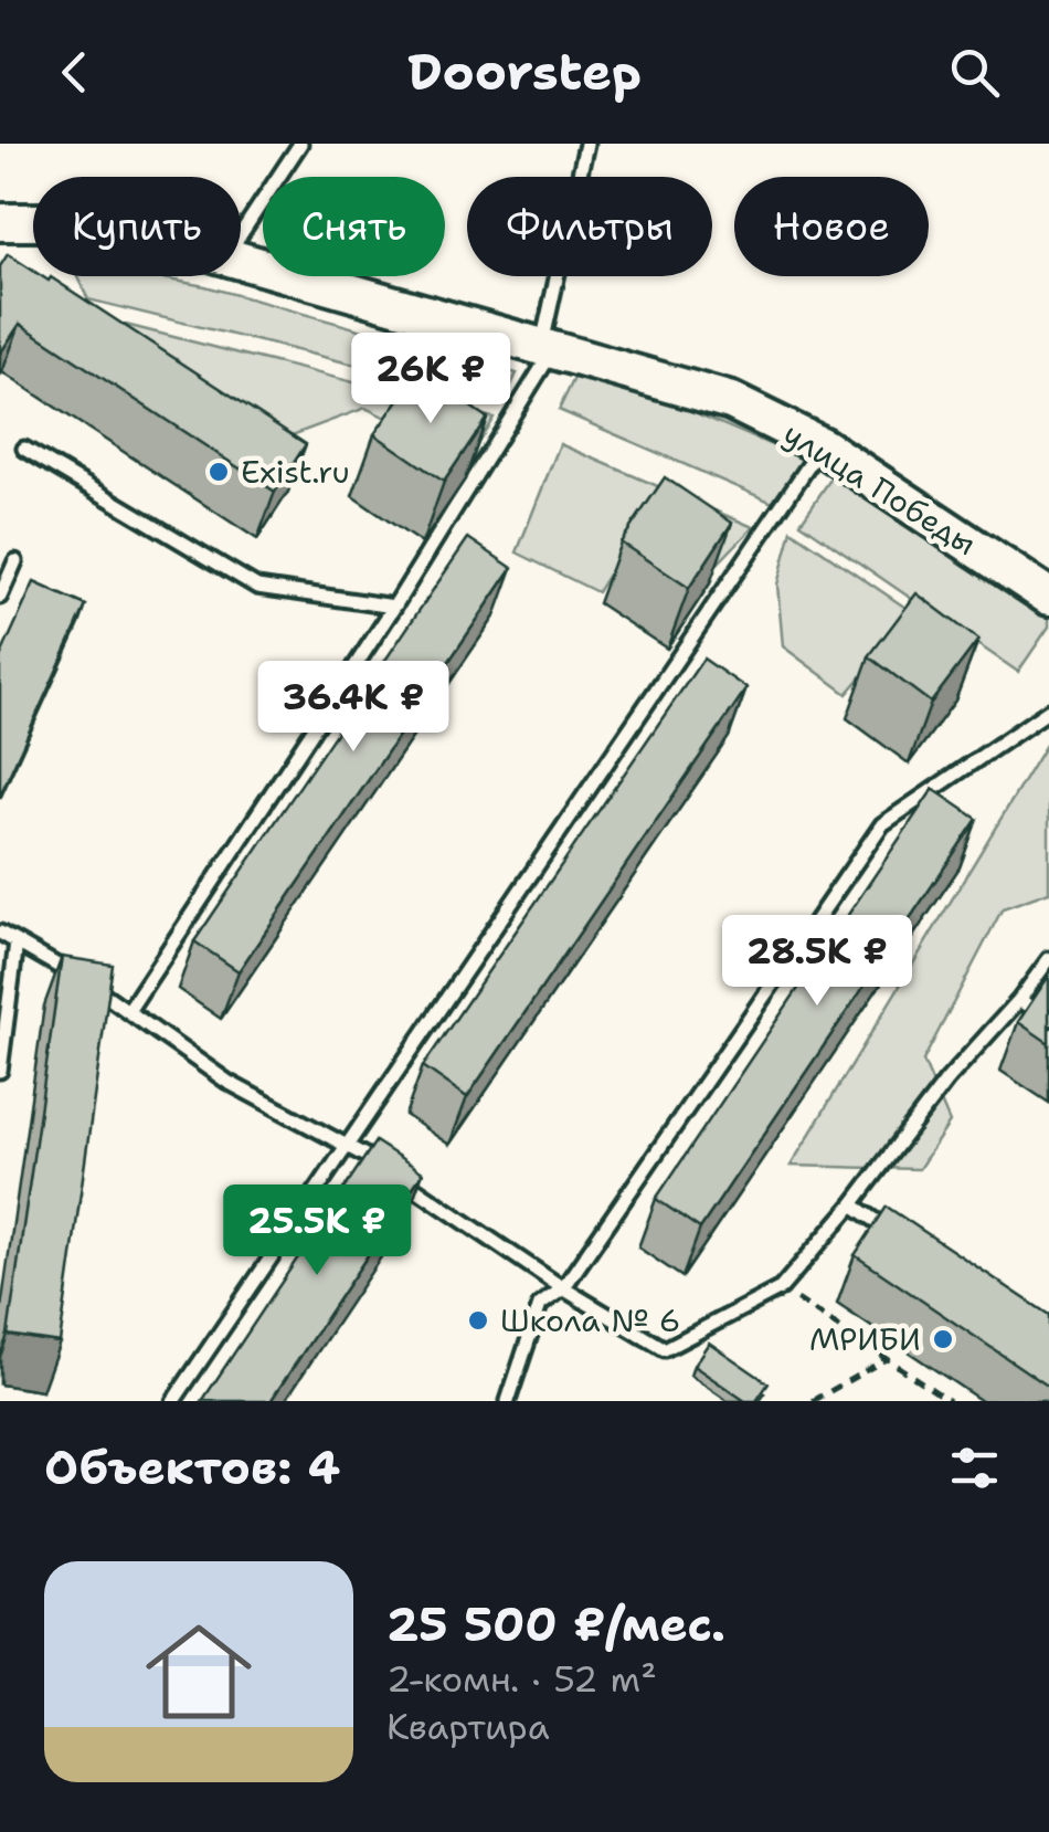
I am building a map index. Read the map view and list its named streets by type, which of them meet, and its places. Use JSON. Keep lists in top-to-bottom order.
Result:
{
  "streets": {
    "main road": ["улица Победы"]
  },
  "places": ["Exist.ru", "Школа № 6", "МРИБИ"],
  "page": {
    "header": "Doorstep",
    "chip": [
      "Купить",
      "Снять",
      "Фильтры",
      "Новое"
    ],
    "price": [
      "26K ₽",
      "36.4K ₽",
      "28.5K ₽",
      "25.5K ₽"
    ],
    "heading": "Объектов: 4",
    "list": [
      {
        "name": "25 500 ₽/мес.",
        "note": "2-комн. · 52 m² · Квартира"
      }
    ]
  }
}
